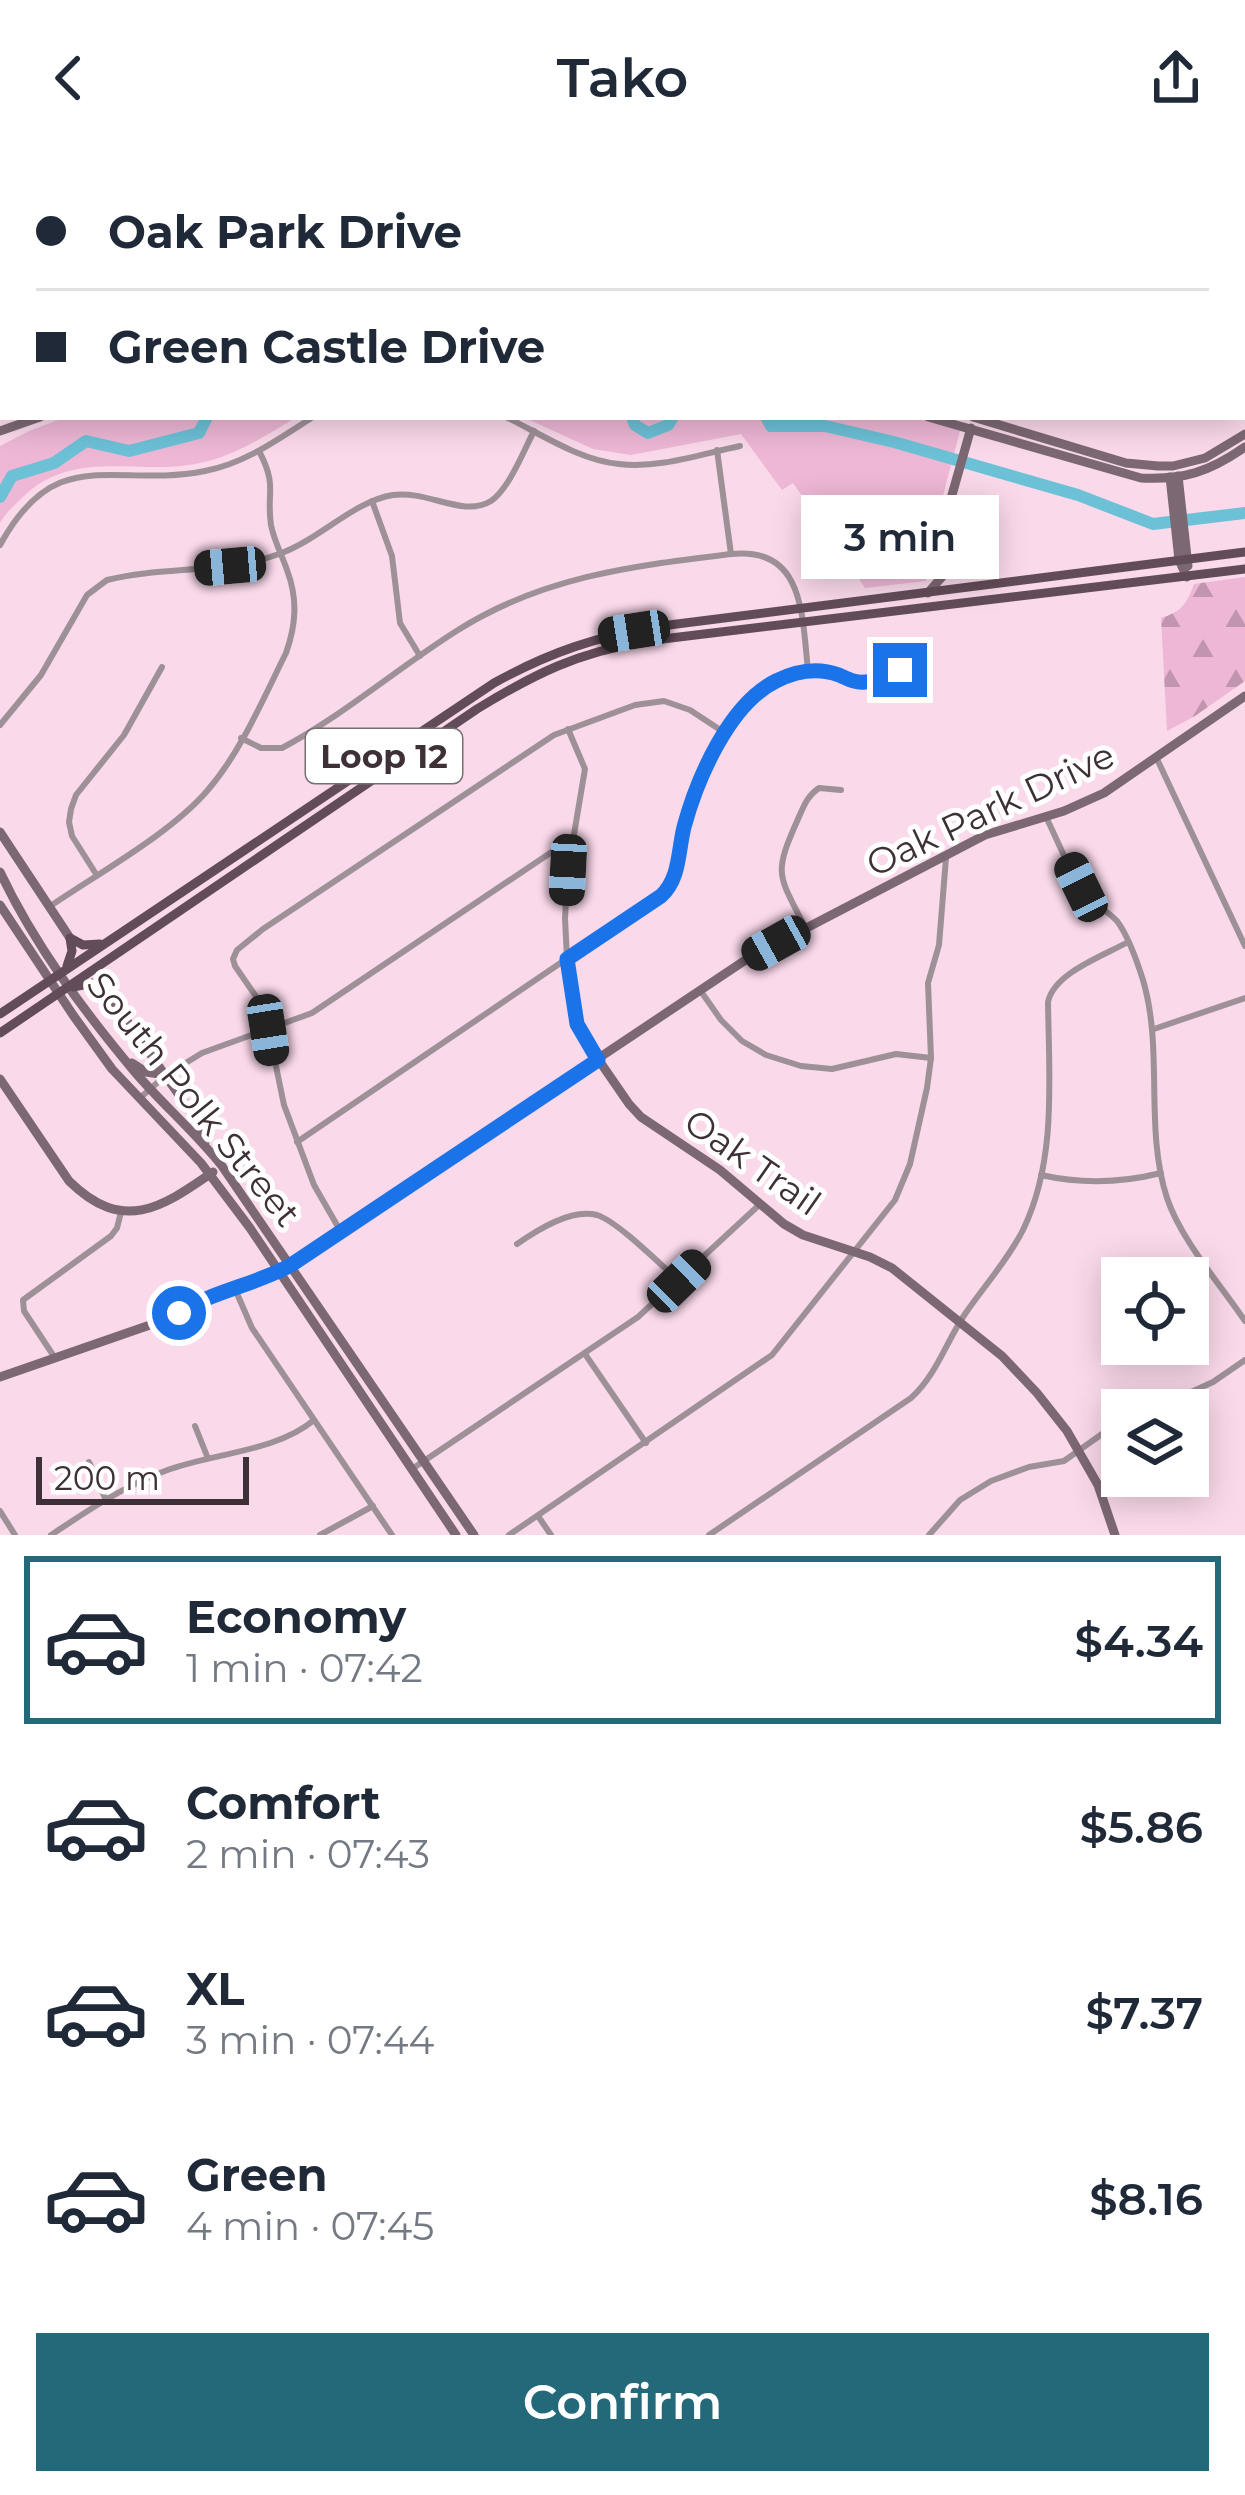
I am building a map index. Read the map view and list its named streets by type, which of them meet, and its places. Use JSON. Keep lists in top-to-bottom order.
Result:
{
  "streets": {
    "main road": ["Loop 12"],
    "street": ["Oak Park Drive", "South Polk Street", "Oak Trail"]
  },
  "crossings": [
    ["Oak Park Drive", "South Polk Street"],
    ["Oak Park Drive", "Oak Trail"]
  ],
  "scale_bar": "200 m",
  "page": {
    "header": "Tako",
    "banner": ["Oak Park Drive", "Green Castle Drive"],
    "bubble": "3 min",
    "scale": "200 m",
    "list": [
      {
        "name": "Economy",
        "note": "1 min · 07:42",
        "value": "$4.34"
      },
      {
        "name": "Comfort",
        "note": "2 min · 07:43",
        "value": "$5.86"
      },
      {
        "name": "XL",
        "note": "3 min · 07:44",
        "value": "$7.37"
      },
      {
        "name": "Green",
        "note": "4 min · 07:45",
        "value": "$8.16"
      }
    ],
    "buttons": "Confirm"
  }
}
